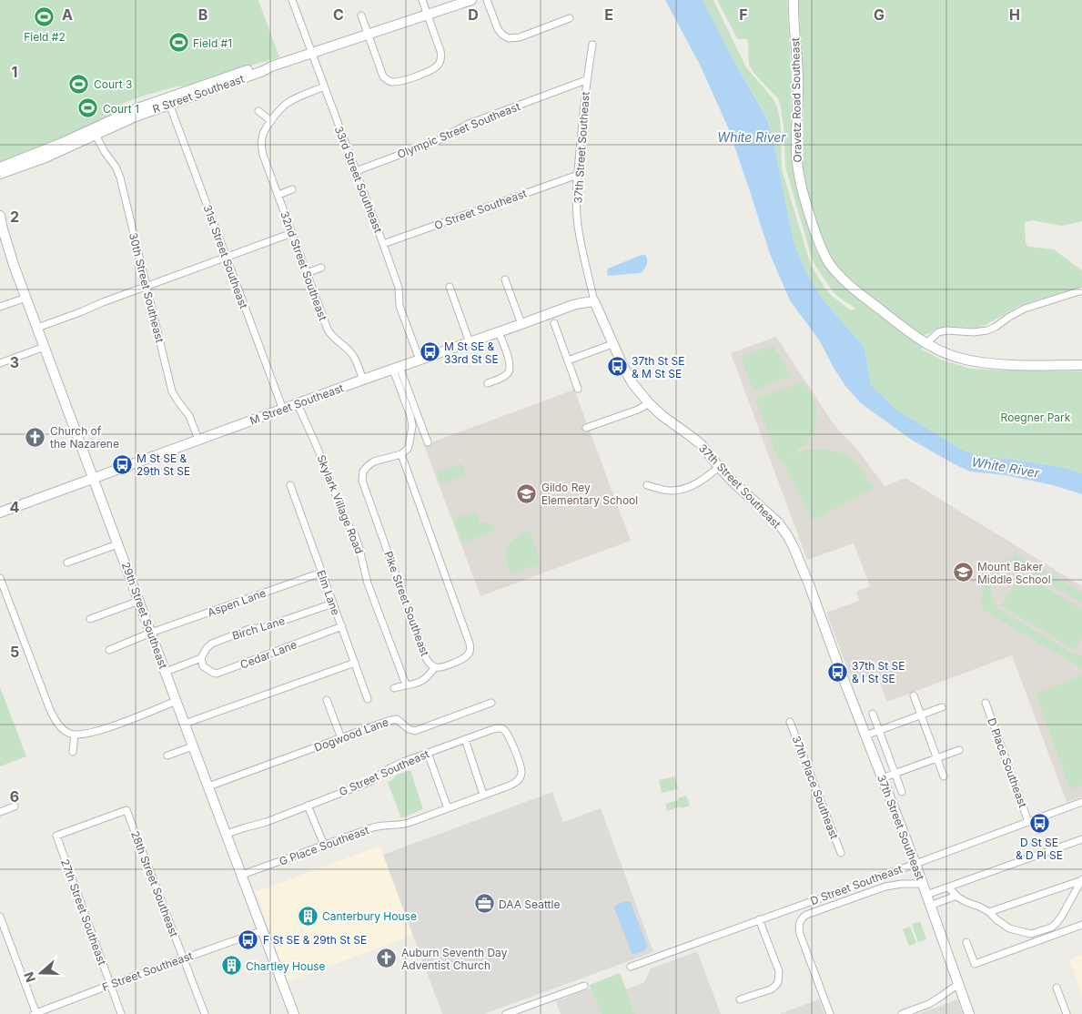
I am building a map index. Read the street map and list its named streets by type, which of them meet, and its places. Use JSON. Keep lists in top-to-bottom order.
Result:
{
  "streets": {
    "street": [
      "R Street Southeast",
      "Oravetz Road Southeast",
      "Olympic Street Southeast",
      "37th Street Southeast",
      "33rd Street Southeast",
      "O Street Southeast",
      "31st Street Southeast",
      "32nd Street Southeast",
      "30th Street Southeast",
      "M Street Southeast",
      "Skylark Village Road",
      "Elm Lane",
      "Aspen Lane",
      "Pike Street Southeast",
      "29th Street Southeast",
      "Birch Lane",
      "Cedar Lane",
      "Dogwood Lane",
      "D Place Southeast",
      "G Street Southeast",
      "37th Place Southeast",
      "G Place Southeast",
      "28th Street Southeast",
      "D Street Southeast",
      "27th Street Southeast",
      "F Street Southeast"
    ]
  },
  "crossings": [
    ["R Street Southeast", "33rd Street Southeast"],
    ["R Street Southeast", "31st Street Southeast"],
    ["R Street Southeast", "30th Street Southeast"],
    ["Olympic Street Southeast", "37th Street Southeast"],
    ["Olympic Street Southeast", "33rd Street Southeast"],
    ["37th Street Southeast", "O Street Southeast"],
    ["37th Street Southeast", "M Street Southeast"],
    ["37th Street Southeast", "D Street Southeast"],
    ["33rd Street Southeast", "O Street Southeast"],
    ["33rd Street Southeast", "M Street Southeast"],
    ["31st Street Southeast", "M Street Southeast"],
    ["32nd Street Southeast", "M Street Southeast"],
    ["30th Street Southeast", "M Street Southeast"],
    ["M Street Southeast", "Skylark Village Road"],
    ["M Street Southeast", "29th Street Southeast"],
    ["Elm Lane", "Aspen Lane"],
    ["Elm Lane", "Birch Lane"],
    ["Elm Lane", "Cedar Lane"],
    ["Aspen Lane", "29th Street Southeast"],
    ["29th Street Southeast", "Birch Lane"],
    ["29th Street Southeast", "Dogwood Lane"],
    ["29th Street Southeast", "G Street Southeast"],
    ["29th Street Southeast", "G Place Southeast"],
    ["29th Street Southeast", "F Street Southeast"],
    ["Birch Lane", "Cedar Lane"],
    ["D Place Southeast", "D Street Southeast"],
    ["G Street Southeast", "G Place Southeast"],
    ["28th Street Southeast", "27th Street Southeast"],
    ["28th Street Southeast", "F Street Southeast"],
    ["27th Street Southeast", "F Street Southeast"]
  ],
  "water": ["White River"],
  "parks": ["Roegner Park"],
  "places": {
    "sports": [
      "Field #2",
      "Field #1",
      "Court 3",
      "Court 1"
    ],
    "bus stop": [
      "M St SE & 33rd St SE",
      "37th St SE & M St SE",
      "M St SE & 29th St SE",
      "37th St SE & I St SE",
      "D St SE & D Pl SE",
      "F St SE & 29th St SE"
    ],
    "church": ["Church of the Nazarene", "Auburn Seventh Day Adventist Church"],
    "school or university": ["Gildo Rey Elementary School", "Mount Baker Middle School"],
    "office": ["DAA Seattle"],
    "building": ["Canterbury House", "Chartley House"]
  },
  "north": "left",
  "grid": {
    "columns": [
      "A",
      "B",
      "C",
      "D",
      "E",
      "F",
      "G",
      "H"
    ],
    "rows": [
      "1",
      "2",
      "3",
      "4",
      "5",
      "6"
    ]
  }
}
